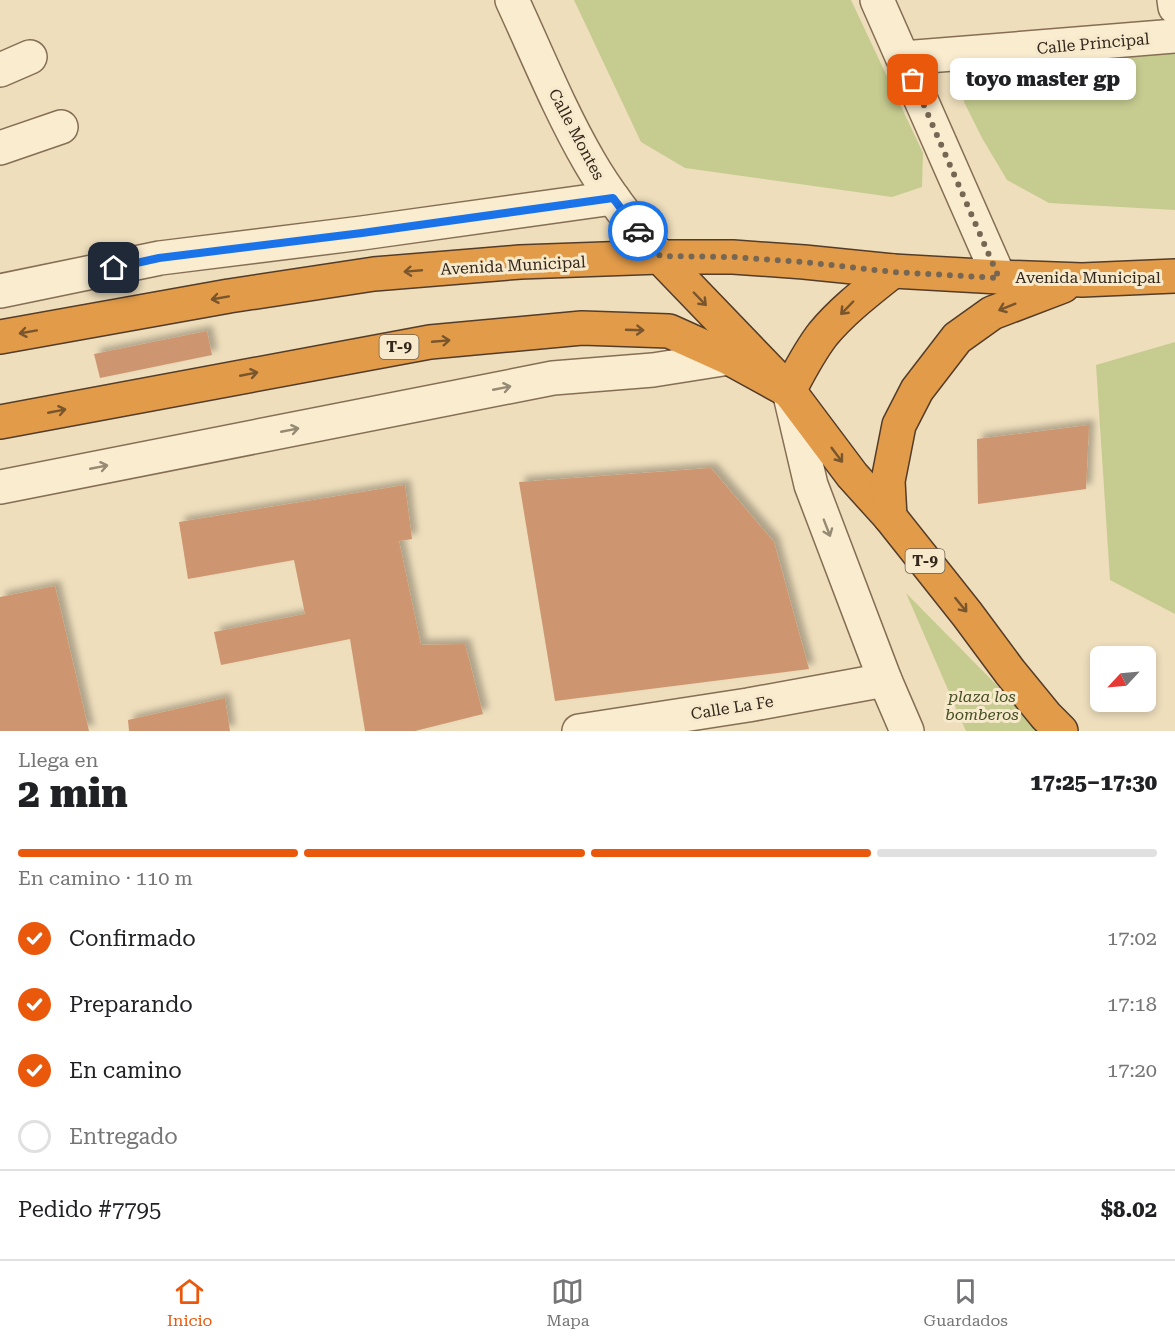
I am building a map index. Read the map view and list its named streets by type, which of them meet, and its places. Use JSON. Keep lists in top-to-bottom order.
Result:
{
  "streets": {
    "highway": ["Avenida Municipal", "T-9"],
    "street": ["Calle Principal", "Calle Montes", "Calle La Fe"]
  },
  "crossings": [
    ["Calle Montes", "Avenida Municipal"],
    ["Calle Montes", "T-9"],
    ["Avenida Municipal", "T-9"]
  ],
  "parks": ["plaza los bomberos"],
  "places": ["toyo master gp"],
  "north": "bottom left",
  "page": {
    "bubble": "toyo master gp",
    "heading": ["2 min", "Llega en", "17:25–17:30"],
    "panel": ["Pedido #7795", "$8.02"],
    "bar": "En camino · 110 m",
    "list": [
      ["Confirmado", "17:02"],
      ["Preparando", "17:18"],
      ["En camino", "17:20"],
      "Entregado"
    ],
    "tabs": ["Inicio", "Mapa", "Guardados"]
  }
}
